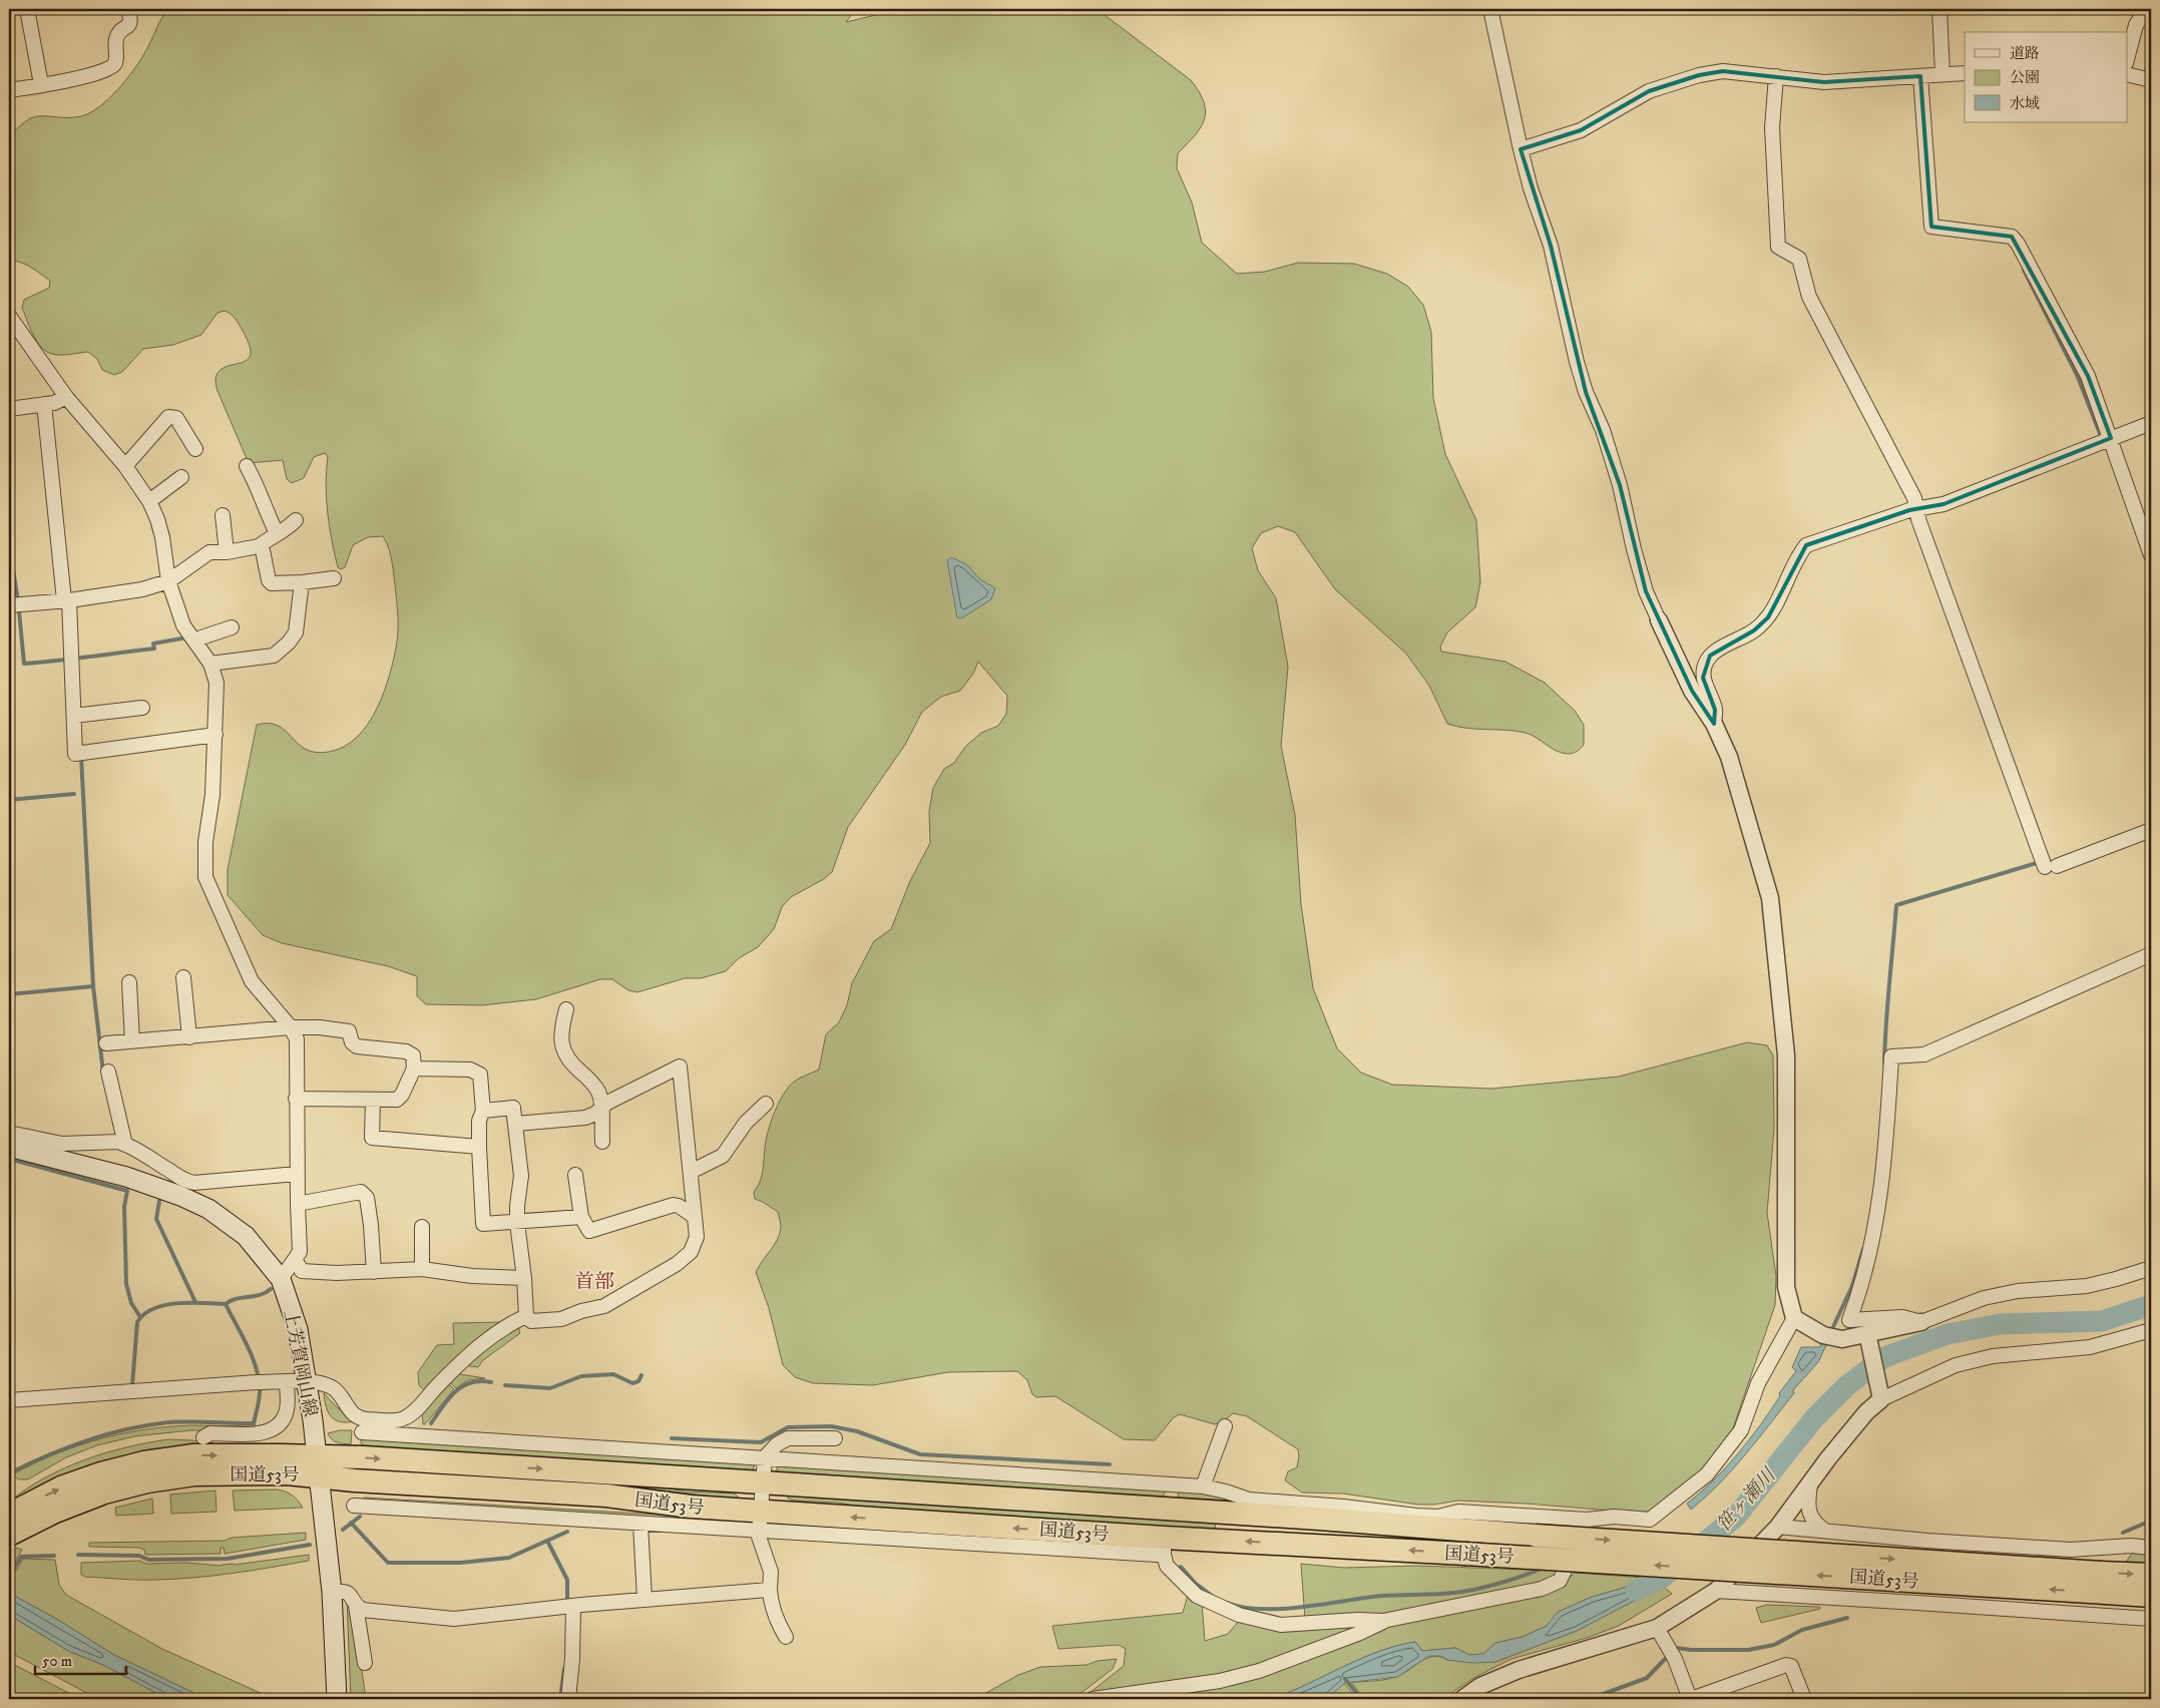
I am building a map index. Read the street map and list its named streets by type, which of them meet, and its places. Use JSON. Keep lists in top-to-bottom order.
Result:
{
  "streets": {
    "highway": ["国道53号"],
    "main road": ["上芳賀岡山線"]
  },
  "crossings": [
    ["上芳賀岡山線", "国道53号"]
  ],
  "districts": ["首部"],
  "water": ["笹ヶ瀬川"],
  "legend": ["道路", "公園", "水域"],
  "scale_bar": "50 m"
}
